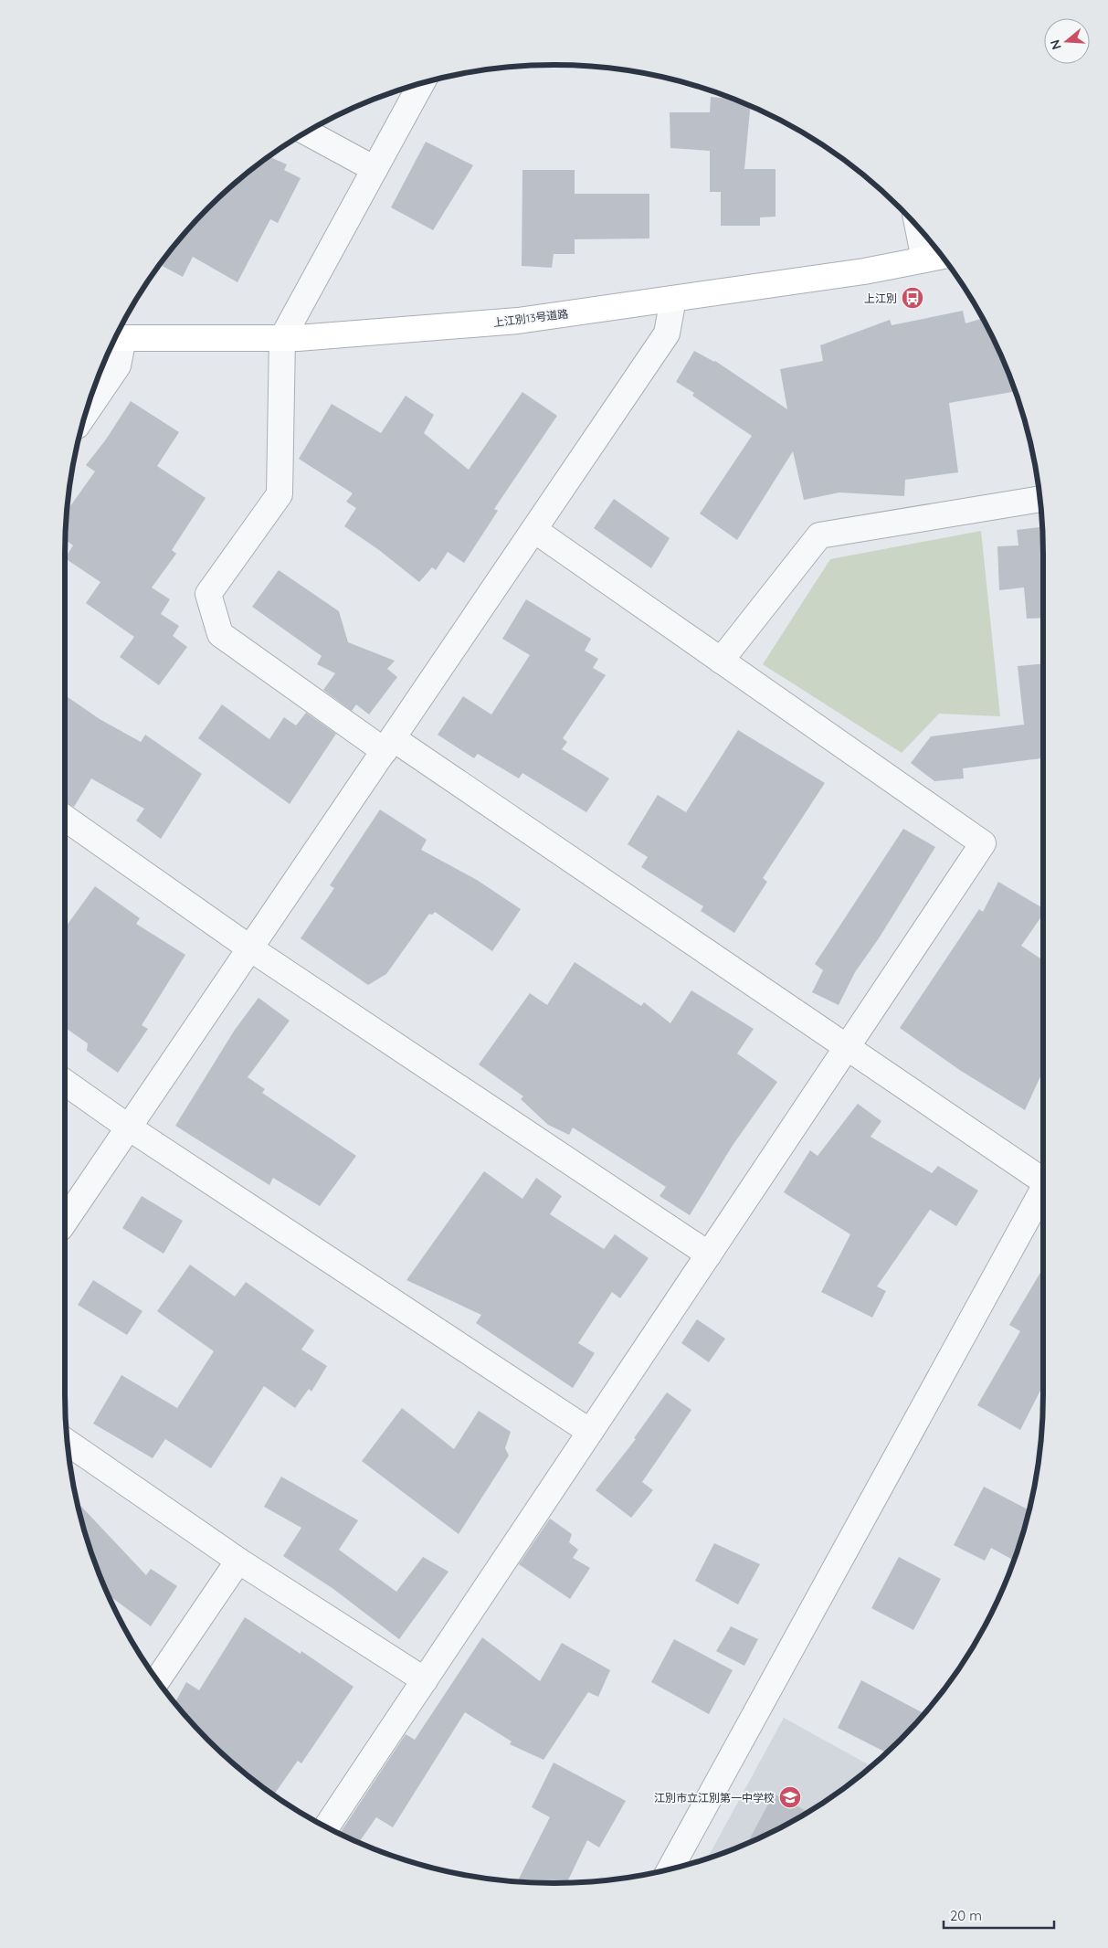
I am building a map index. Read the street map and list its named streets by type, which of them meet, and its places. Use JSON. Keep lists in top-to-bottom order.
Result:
{
  "streets": {
    "street": ["上江別13号道路"]
  },
  "places": {
    "bus stop": ["上江別"],
    "school or university": ["江別市立江別第一中学校"]
  },
  "scale_bar": "20 m",
  "north": "left"
}
